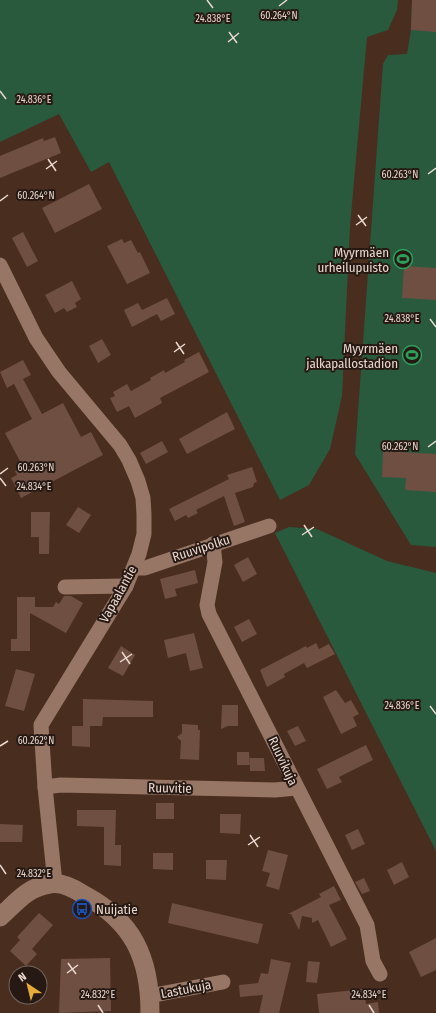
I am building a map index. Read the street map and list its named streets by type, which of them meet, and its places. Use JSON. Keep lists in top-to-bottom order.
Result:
{
  "streets": {
    "street": [
      "Ruuvipolku",
      "Vapaalantie",
      "Ruuvikuja",
      "Ruuvitie",
      "Lastukuja"
    ]
  },
  "crossings": [
    ["Ruuvipolku", "Vapaalantie"],
    ["Ruuvipolku", "Ruuvikuja"],
    ["Vapaalantie", "Ruuvitie"],
    ["Ruuvikuja", "Ruuvitie"]
  ],
  "places": {
    "sports": ["Myyrmäen urheilupuisto", "Myyrmäen jalkapallostadion"],
    "bus stop": ["Nuijatie"]
  },
  "north": "top left",
  "coordinates": [
    "60.264°N",
    "24.838°E",
    "24.836°E",
    "60.263°N",
    "60.262°N",
    "24.834°E",
    "24.832°E"
  ]
}
